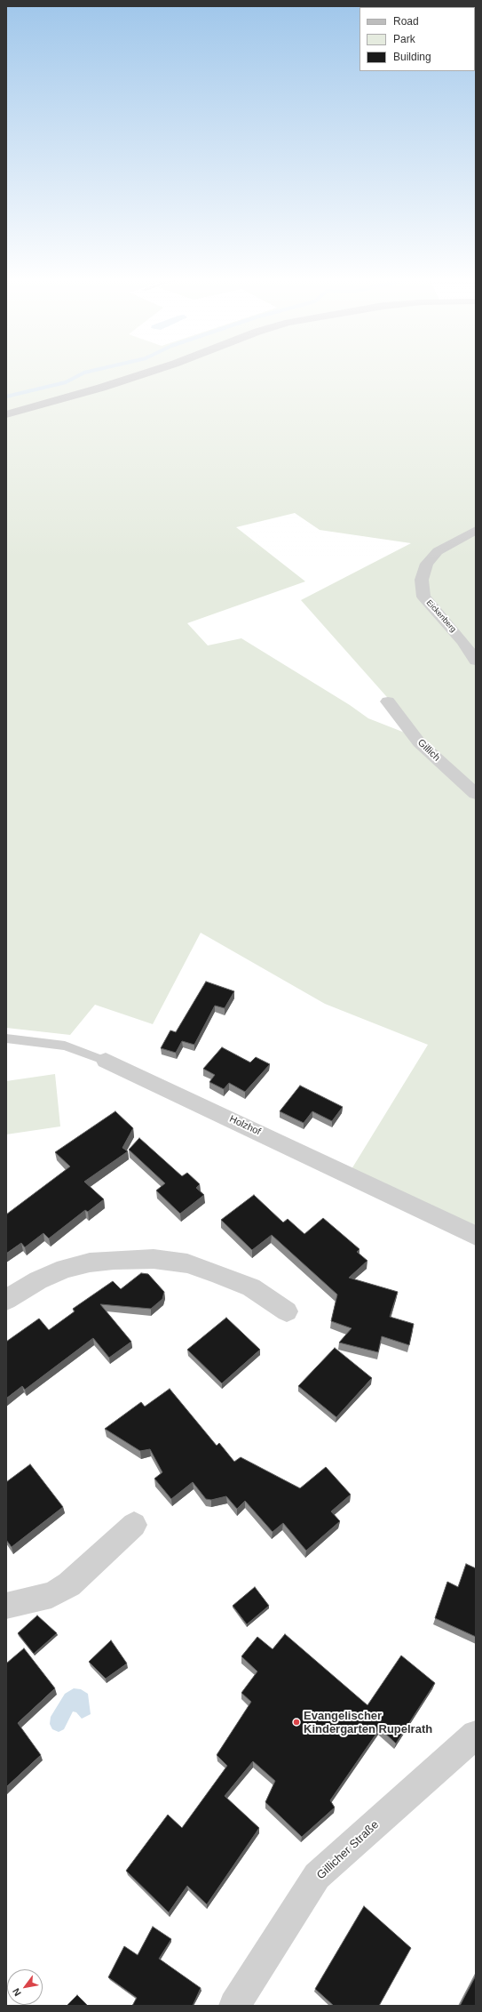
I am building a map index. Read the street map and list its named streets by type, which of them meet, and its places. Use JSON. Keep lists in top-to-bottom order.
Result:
{
  "streets": {
    "street": [
      "Eickenberg",
      "Gillich",
      "Holzhof",
      "Gillicher Straße"
    ]
  },
  "places": ["Evangelischer Kindergarten Rupelrath"],
  "legend": ["Road", "Park", "Building"],
  "north": "bottom left"
}
